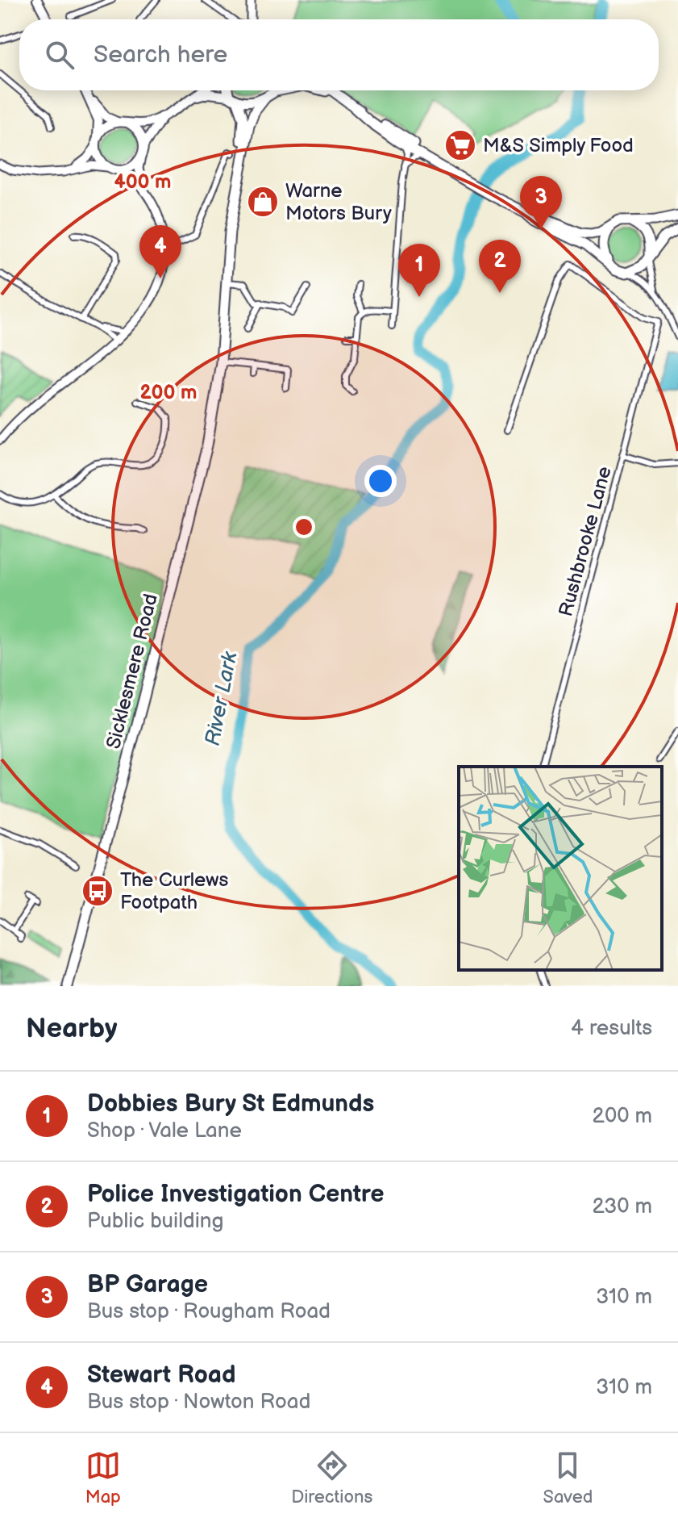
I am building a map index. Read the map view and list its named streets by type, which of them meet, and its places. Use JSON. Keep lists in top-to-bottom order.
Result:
{
  "streets": {
    "highway": ["Sicklesmere Road"],
    "street": ["Rushbrooke Lane"]
  },
  "water": ["River Lark"],
  "places": {
    "supermarket": ["M&S Simply Food"],
    "shop": ["Warne Motors Bury"],
    "bus stop": ["The Curlews Footpath"]
  },
  "page": {
    "search": "Search here",
    "pins": [
      "3",
      "4",
      "2",
      "1"
    ],
    "heading": ["Nearby", "4 results"],
    "list": [
      {
        "mark": "1",
        "name": "Dobbies Bury St Edmunds",
        "note": "Shop · Vale Lane",
        "value": "200 m"
      },
      {
        "mark": "2",
        "name": "Police Investigation Centre",
        "note": "Public building",
        "value": "230 m"
      },
      {
        "mark": "3",
        "name": "BP Garage",
        "note": "Bus stop · Rougham Road",
        "value": "310 m"
      },
      {
        "mark": "4",
        "name": "Stewart Road",
        "note": "Bus stop · Nowton Road",
        "value": "310 m"
      }
    ],
    "nav": ["Map", "Directions", "Saved"]
  },
  "rings": ["400 m", "200 m"]
}
